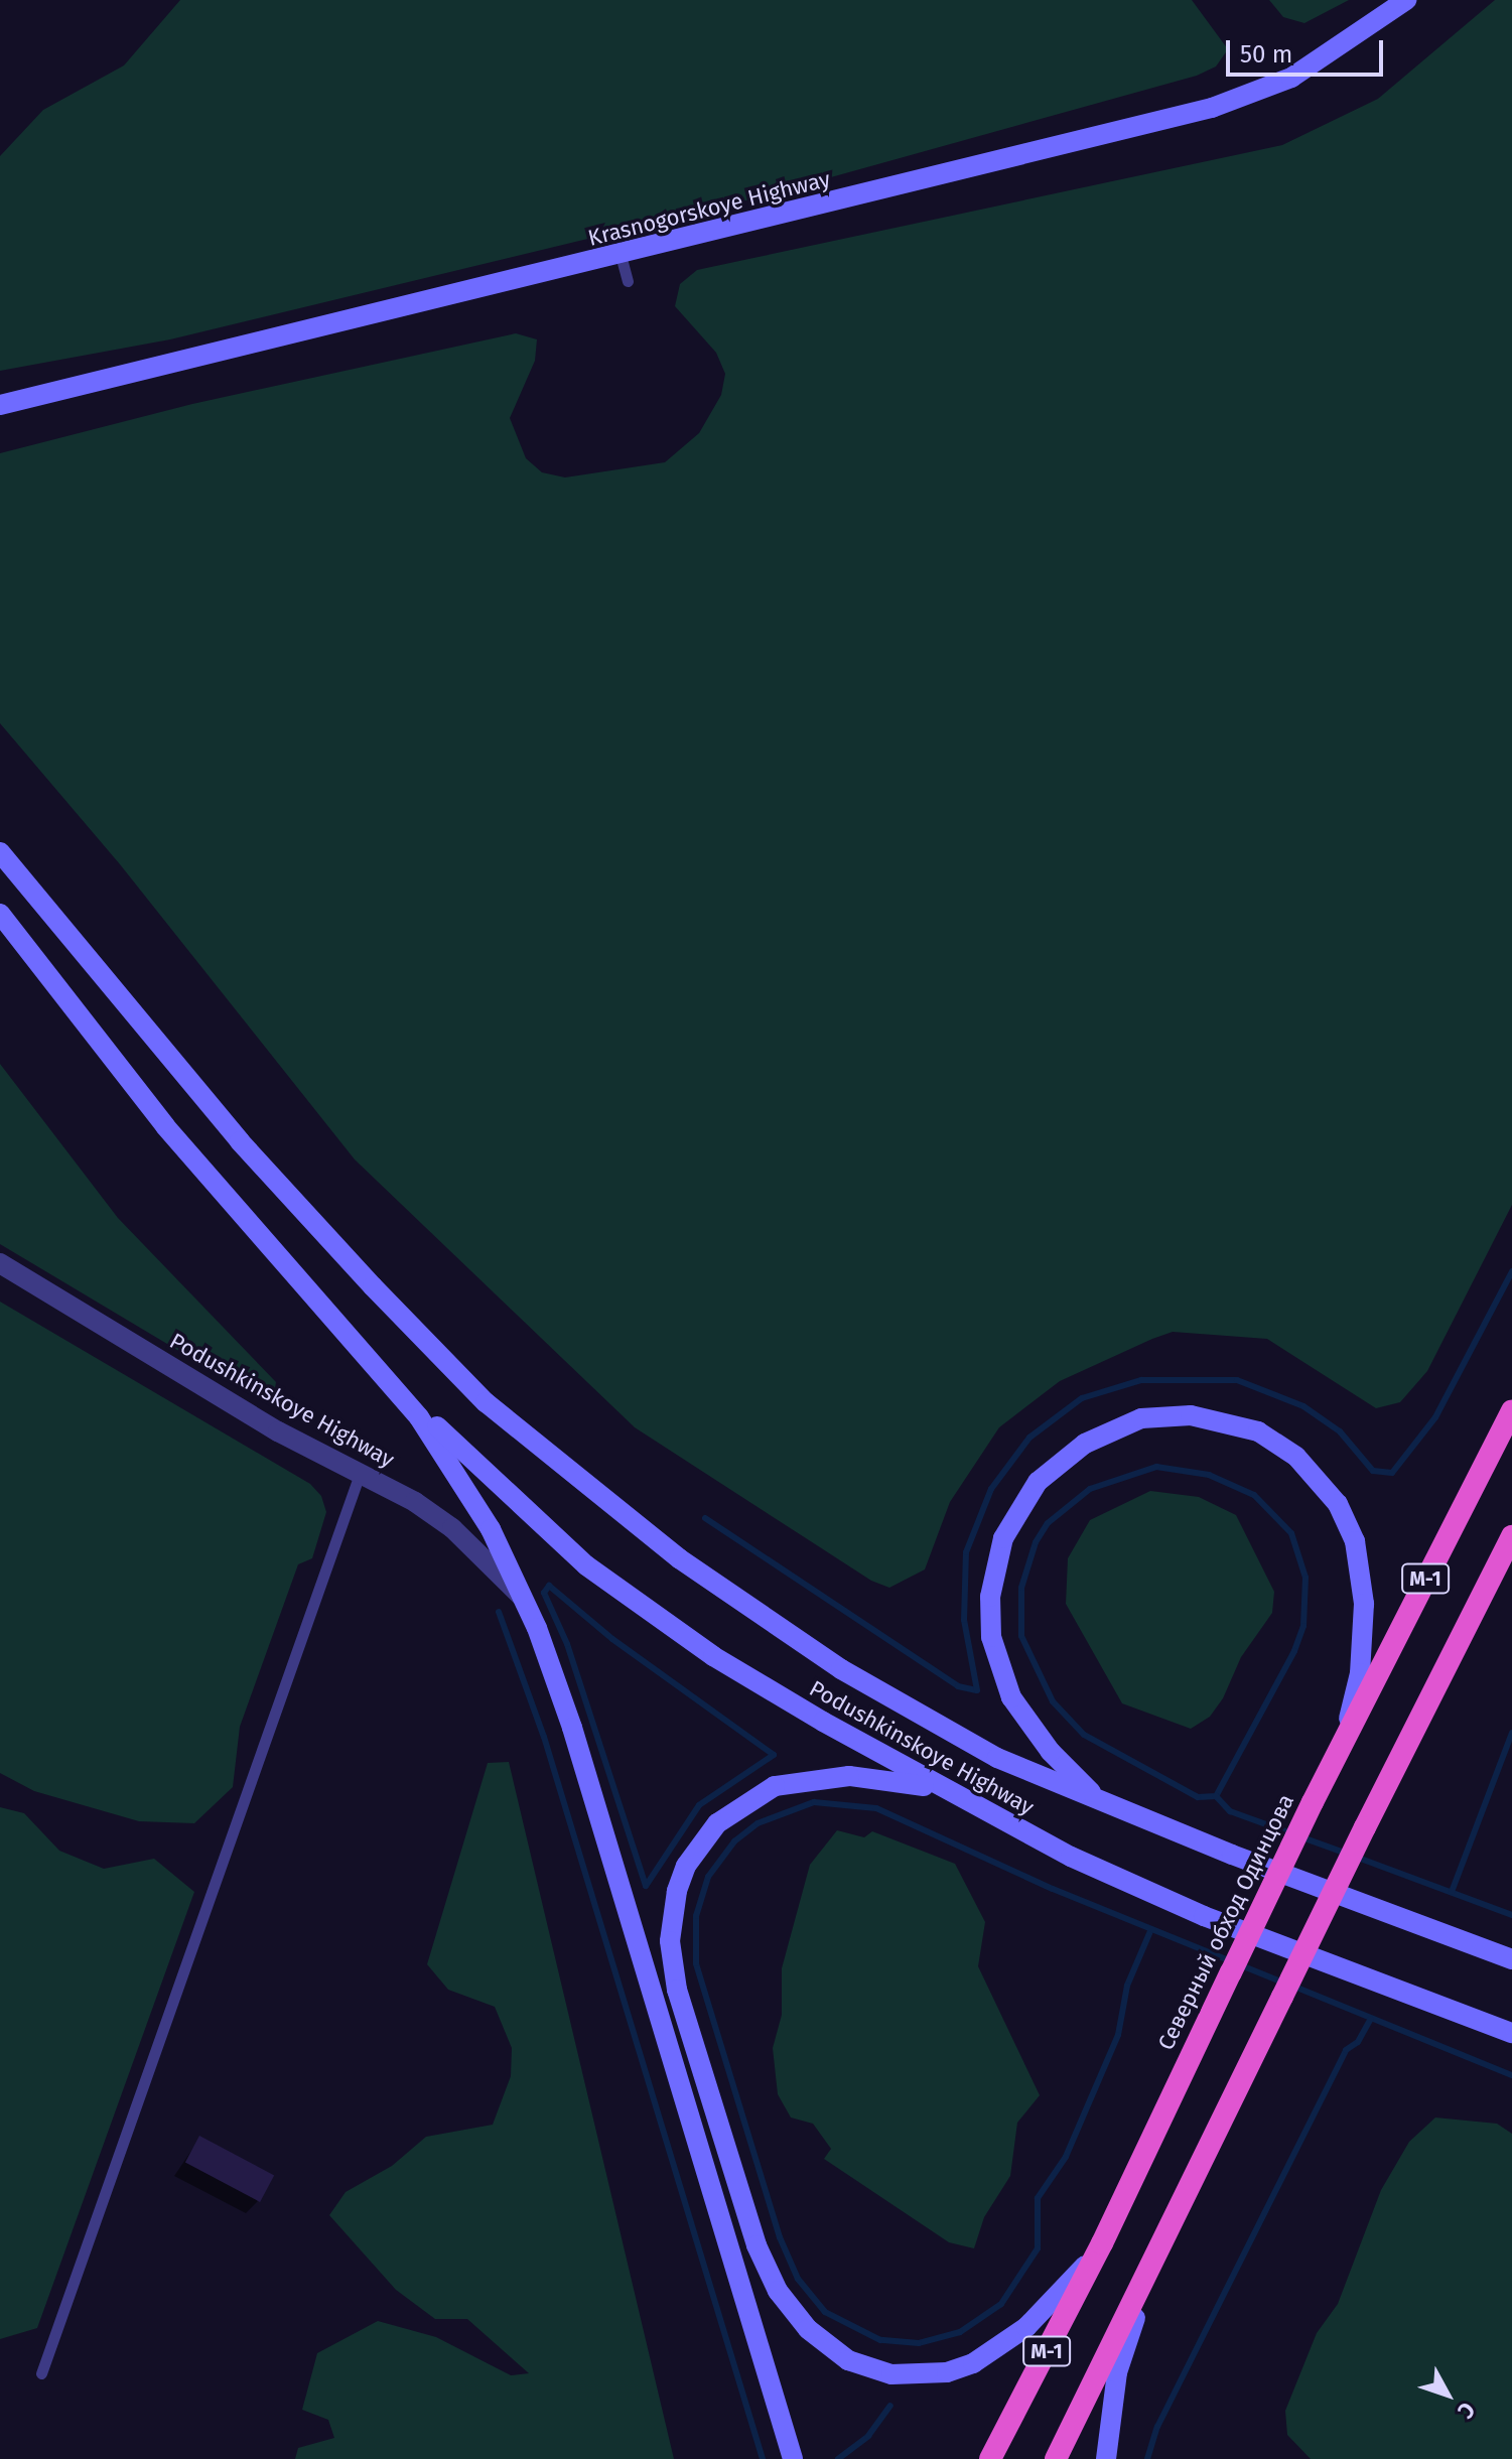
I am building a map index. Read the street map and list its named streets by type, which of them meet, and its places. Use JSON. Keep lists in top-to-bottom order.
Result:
{
  "streets": {
    "highway": ["М-1", "Северный обход Одинцова"],
    "main road": ["Krasnogorskoye Highway", "Podushkinskoye Highway"]
  },
  "scale_bar": "50 m",
  "north": "bottom right"
}
